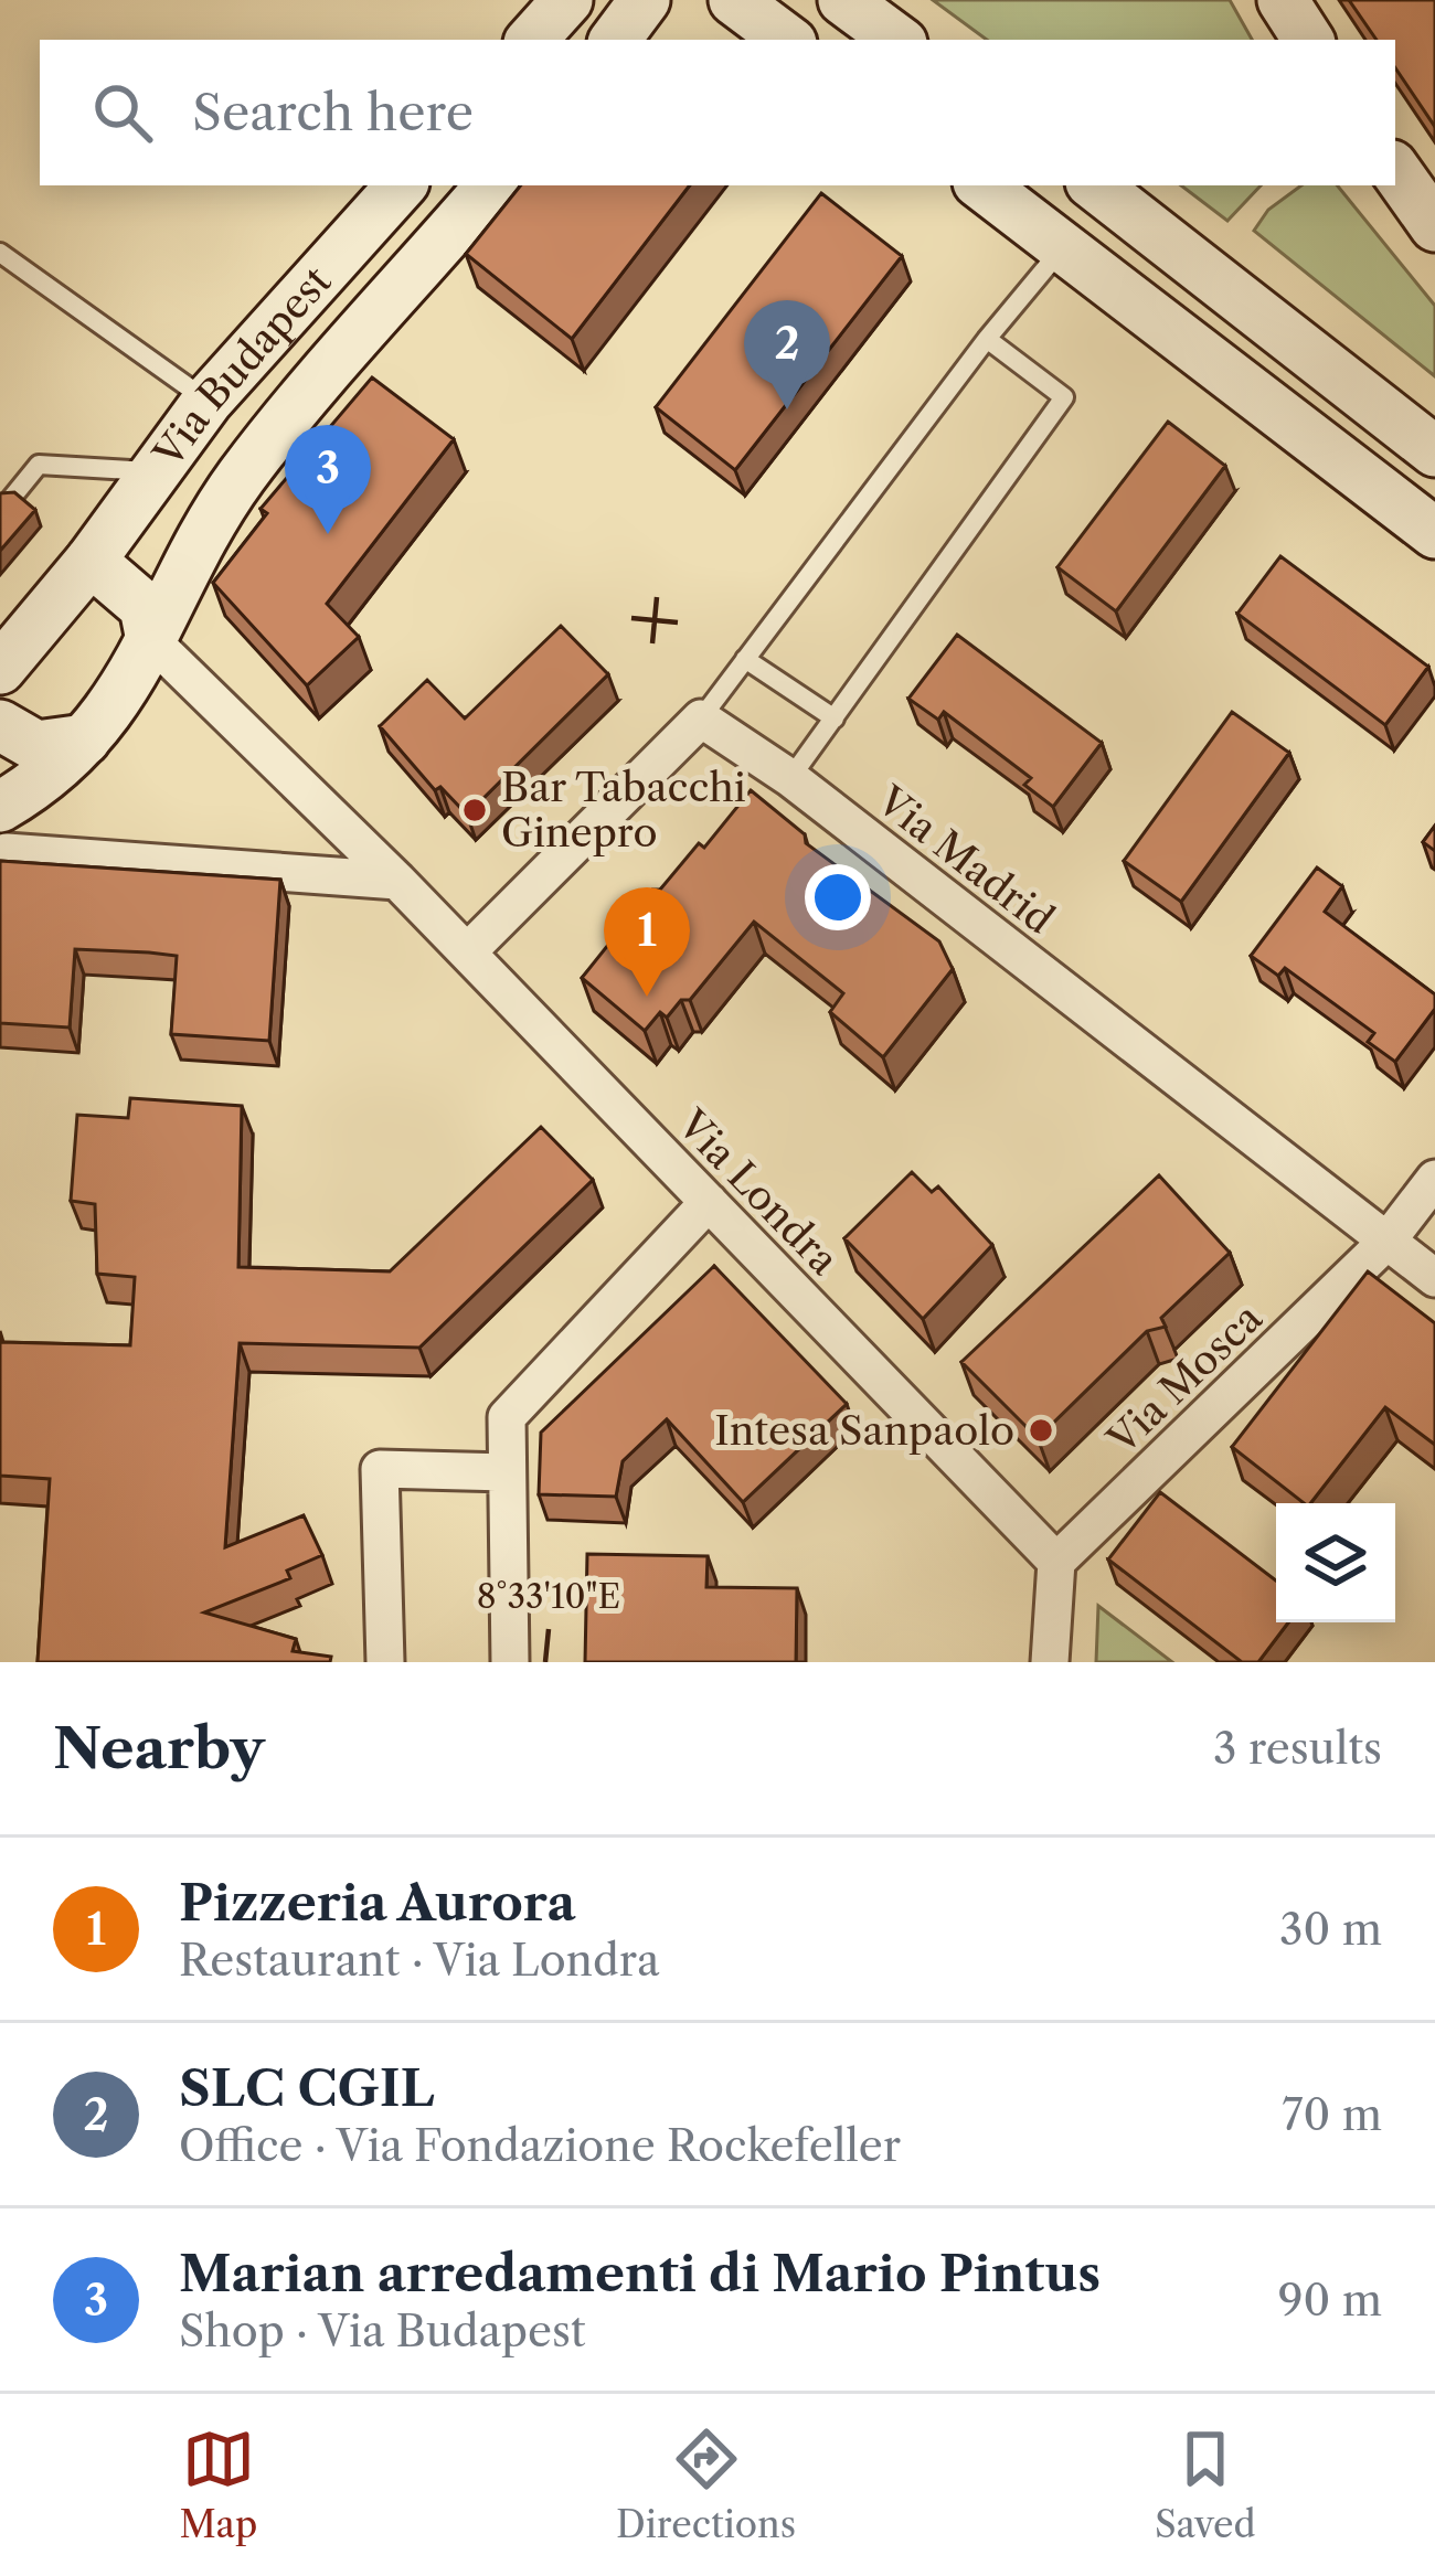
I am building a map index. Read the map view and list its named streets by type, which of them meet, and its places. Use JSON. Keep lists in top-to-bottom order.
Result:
{
  "streets": {
    "main road": ["Via Budapest"],
    "street": ["Via Madrid", "Via Londra", "Via Mosca"]
  },
  "crossings": [
    ["Via Budapest", "Via Londra"],
    ["Via Madrid", "Via Mosca"],
    ["Via Londra", "Via Mosca"]
  ],
  "places": ["Bar Tabacchi Ginepro", "Intesa Sanpaolo"],
  "page": {
    "search": "Search here",
    "pins": ["2", "3", "1"],
    "heading": ["Nearby", "3 results"],
    "list": [
      {
        "mark": "1",
        "name": "Pizzeria Aurora",
        "note": "Restaurant · Via Londra",
        "value": "30 m"
      },
      {
        "mark": "2",
        "name": "SLC CGIL",
        "note": "Office · Via Fondazione Rockefeller",
        "value": "70 m"
      },
      {
        "mark": "3",
        "name": "Marian arredamenti di Mario Pintus",
        "note": "Shop · Via Budapest",
        "value": "90 m"
      }
    ],
    "nav": ["Map", "Directions", "Saved"]
  },
  "coordinates": ["8°33'10\"E"]
}
